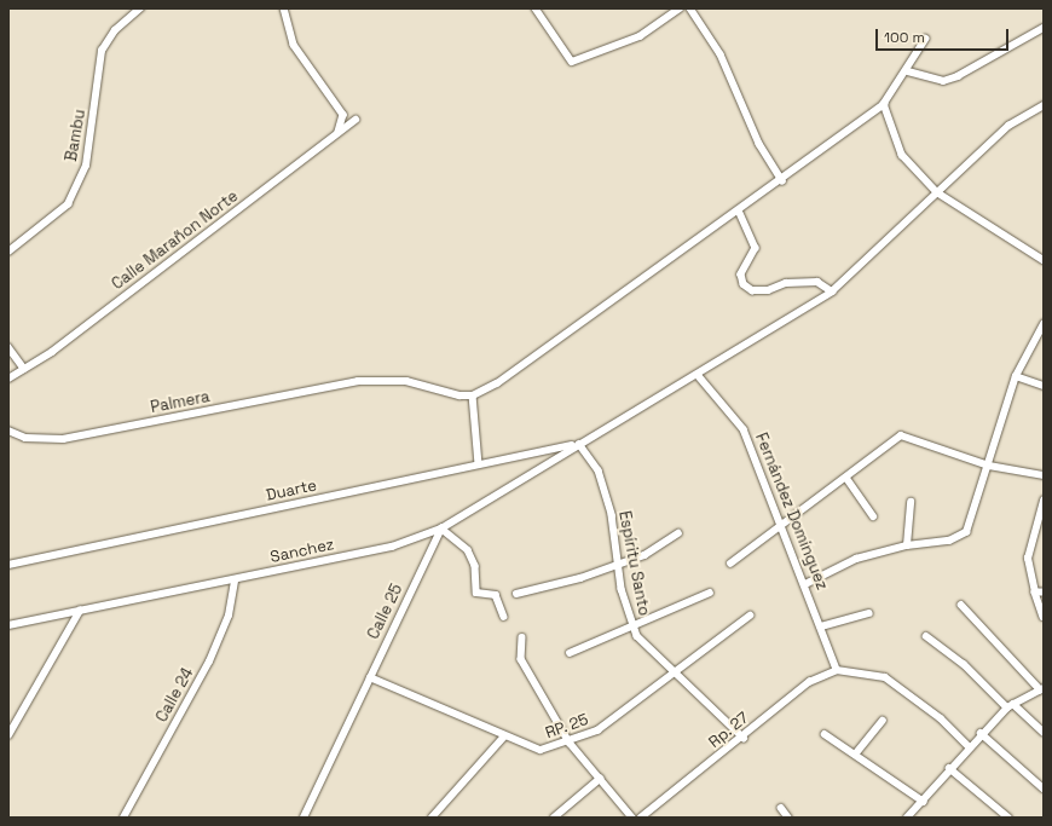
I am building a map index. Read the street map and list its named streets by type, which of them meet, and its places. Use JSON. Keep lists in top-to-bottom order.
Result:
{
  "streets": {
    "street": [
      "Bambu",
      "Calle Marañon Norte",
      "Palmera",
      "Duarte",
      "Fernández Domínguez",
      "Sanchez",
      "Espíritu Santo",
      "Calle 25",
      "Calle 24",
      "RP. 25",
      "Rp. 27"
    ]
  },
  "crossings": [
    ["Duarte", "Sanchez"],
    ["Duarte", "Espíritu Santo"],
    ["Fernández Domínguez", "Sanchez"],
    ["Fernández Domínguez", "Rp. 27"],
    ["Sanchez", "Espíritu Santo"],
    ["Sanchez", "Calle 25"],
    ["Sanchez", "Calle 24"],
    ["Espíritu Santo", "RP. 25"],
    ["Espíritu Santo", "Rp. 27"],
    ["Calle 25", "RP. 25"]
  ],
  "scale_bar": "100 m"
}
